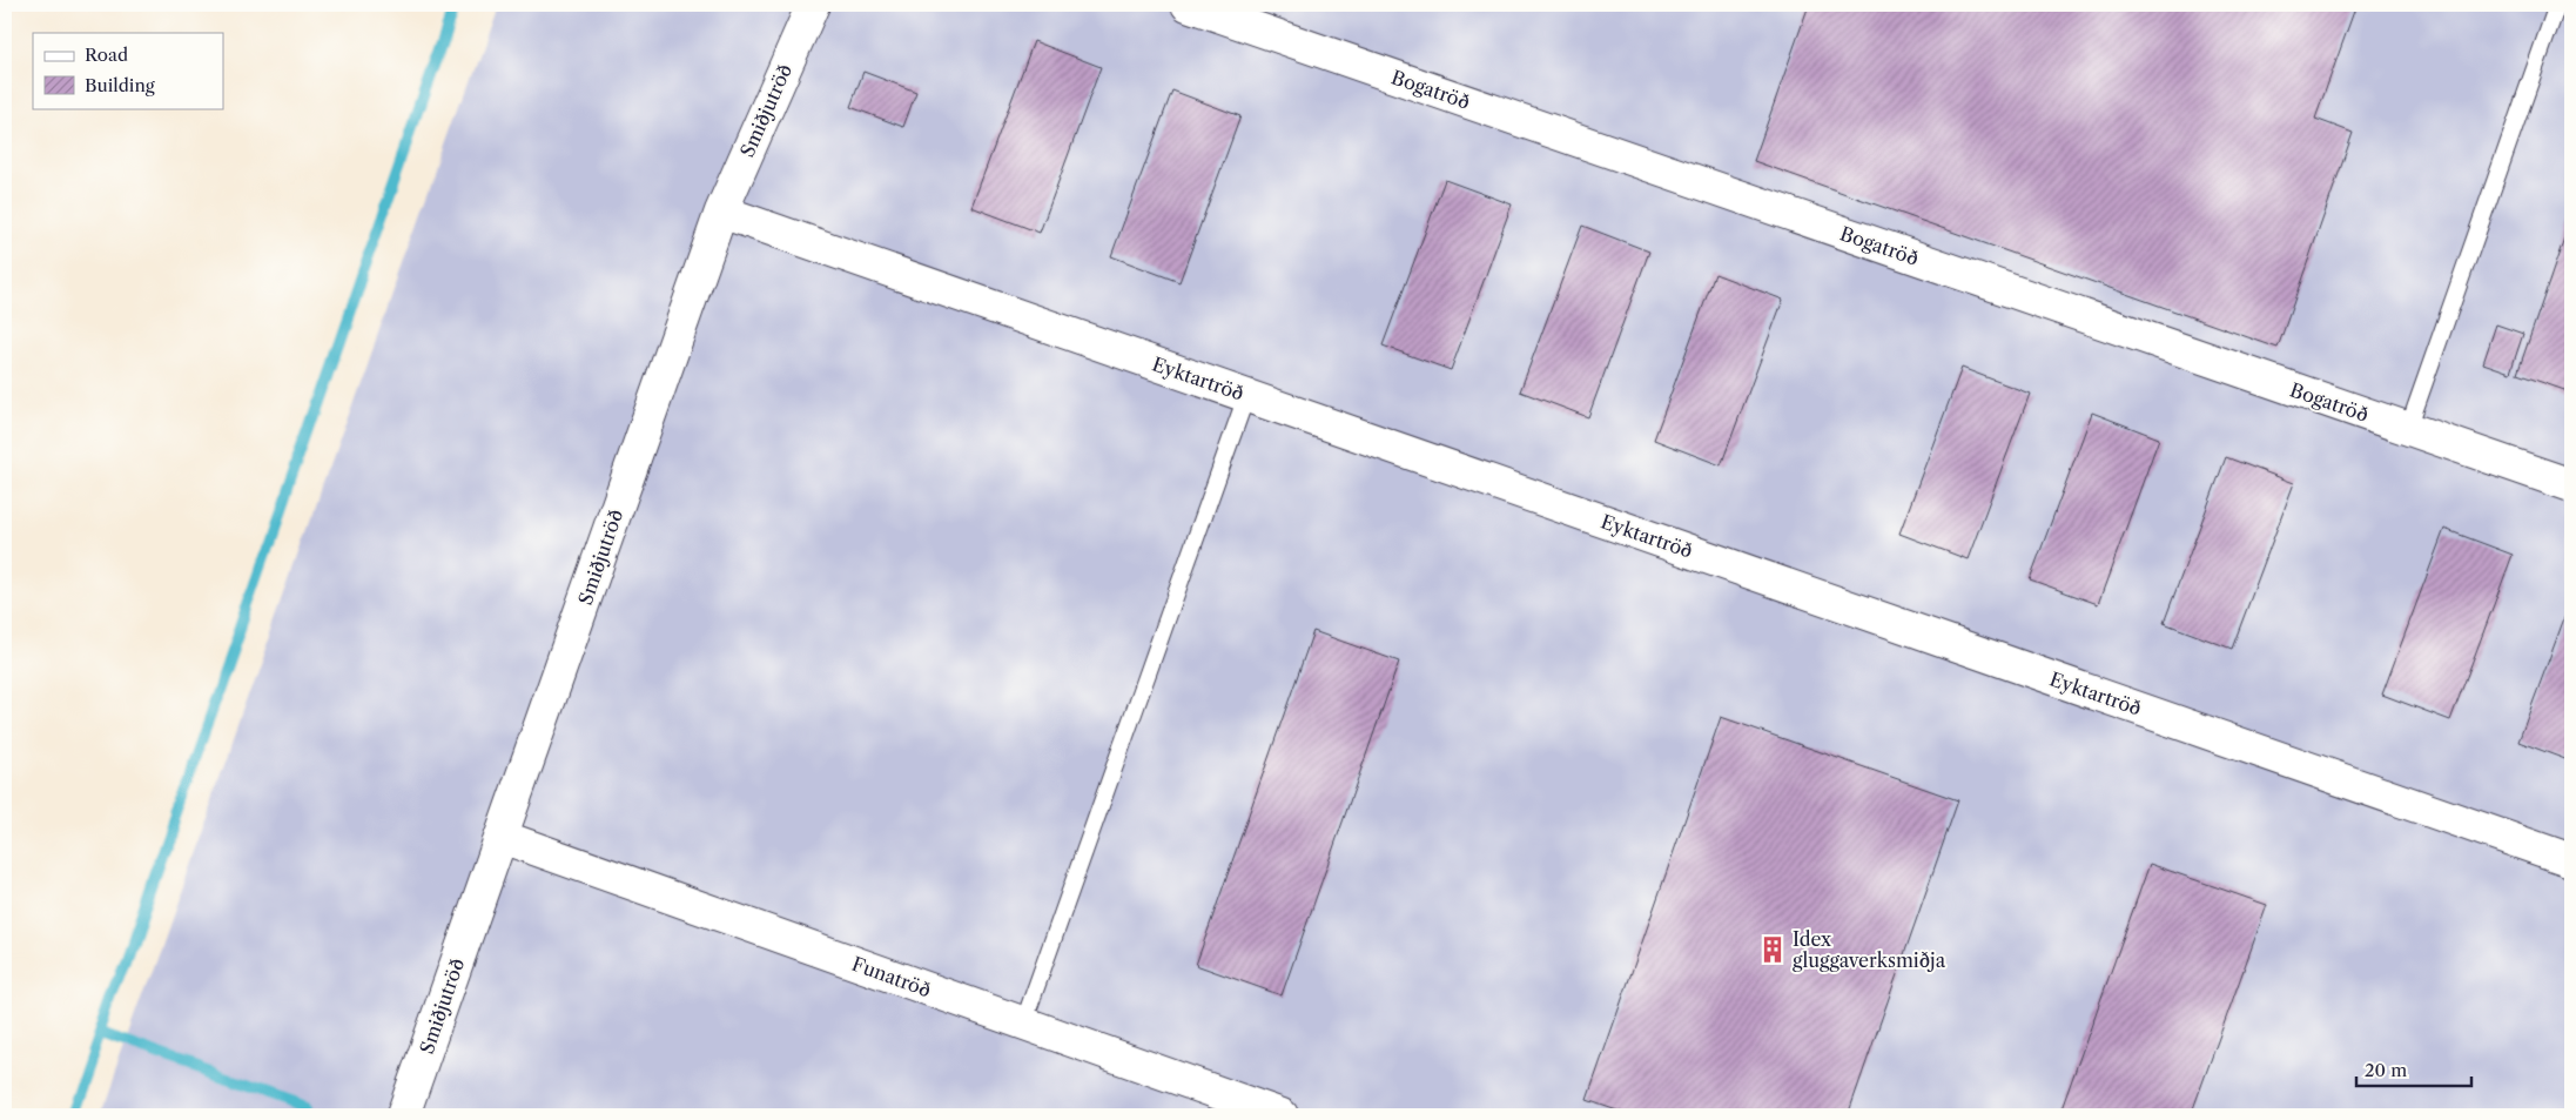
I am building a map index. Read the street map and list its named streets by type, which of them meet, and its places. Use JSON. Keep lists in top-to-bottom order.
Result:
{
  "streets": {
    "street": [
      "Bogatröð",
      "Smiðjutröð",
      "Eyktartröð",
      "Funatröð"
    ]
  },
  "crossings": [
    ["Smiðjutröð", "Eyktartröð"],
    ["Smiðjutröð", "Funatröð"]
  ],
  "places": {
    "building": ["Idex gluggaverksmiðja"]
  },
  "legend": ["Road", "Building"],
  "scale_bar": "20 m"
}
